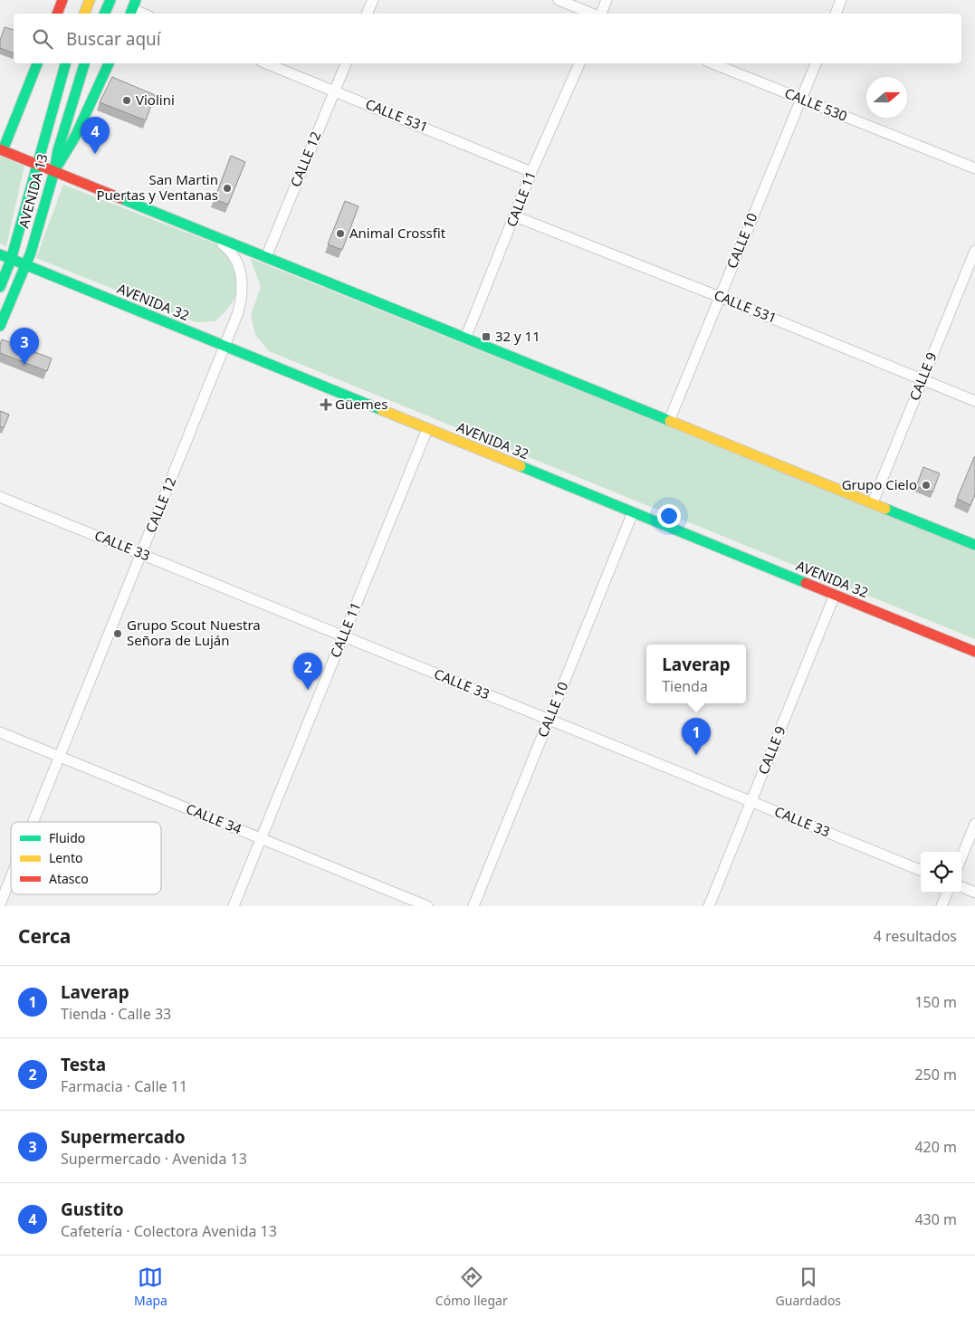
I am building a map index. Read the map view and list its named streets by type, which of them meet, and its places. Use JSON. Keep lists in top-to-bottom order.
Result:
{
  "streets": {
    "main road": ["AVENIDA 13", "AVENIDA 32"],
    "street": [
      "CALLE 530",
      "CALLE 531",
      "CALLE 12",
      "CALLE 11",
      "CALLE 10",
      "CALLE 9",
      "CALLE 33",
      "CALLE 34"
    ]
  },
  "crossings": [
    ["CALLE 530", "CALLE 10"],
    ["CALLE 531", "CALLE 12"],
    ["CALLE 531", "CALLE 11"],
    ["CALLE 531", "CALLE 10"],
    ["CALLE 531", "CALLE 9"],
    ["CALLE 12", "AVENIDA 32"],
    ["CALLE 12", "CALLE 33"],
    ["CALLE 12", "CALLE 34"],
    ["AVENIDA 13", "AVENIDA 32"],
    ["CALLE 11", "AVENIDA 32"],
    ["CALLE 11", "CALLE 33"],
    ["CALLE 11", "CALLE 34"],
    ["CALLE 10", "AVENIDA 32"],
    ["CALLE 10", "CALLE 33"],
    ["AVENIDA 32", "CALLE 9"],
    ["CALLE 9", "CALLE 33"]
  ],
  "places": {
    "other": [
      "Violini",
      "San Martin Puertas y Ventanas",
      "Animal Crossfit",
      "Grupo Cielo",
      "Grupo Scout Nuestra Señora de Luján"
    ],
    "transit": ["32 y 11"],
    "health": ["Güemes"]
  },
  "legend": ["Fluido", "Lento", "Atasco"],
  "north": "right",
  "page": {
    "search": "Buscar aquí",
    "pins": [
      "4",
      "3",
      "2",
      "1"
    ],
    "popup": ["Laverap", "Tienda"],
    "heading": ["Cerca", "4 resultados"],
    "list": [
      {
        "mark": "1",
        "name": "Laverap",
        "note": "Tienda · Calle 33",
        "value": "150 m"
      },
      {
        "mark": "2",
        "name": "Testa",
        "note": "Farmacia · Calle 11",
        "value": "250 m"
      },
      {
        "mark": "3",
        "name": "Supermercado",
        "note": "Supermercado · Avenida 13",
        "value": "420 m"
      },
      {
        "mark": "4",
        "name": "Gustito",
        "note": "Cafetería · Colectora Avenida 13",
        "value": "430 m"
      }
    ],
    "nav": ["Mapa", "Cómo llegar", "Guardados"]
  }
}
